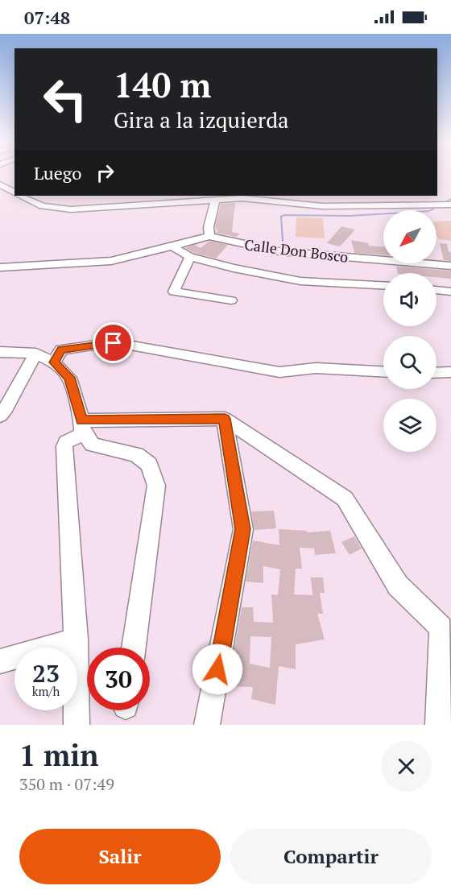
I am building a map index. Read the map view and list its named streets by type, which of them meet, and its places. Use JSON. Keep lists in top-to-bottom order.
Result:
{
  "streets": {
    "street": ["Calle Don Bosco"]
  },
  "north": "bottom left",
  "page": {
    "status": "07:48",
    "turn": ["140 m", "Gira a la izquierda"],
    "then": "Luego",
    "speed": "23 km/h",
    "limit": "30",
    "heading": ["1 min", "350 m · 07:49"],
    "buttons": ["Salir", "Compartir"]
  }
}
